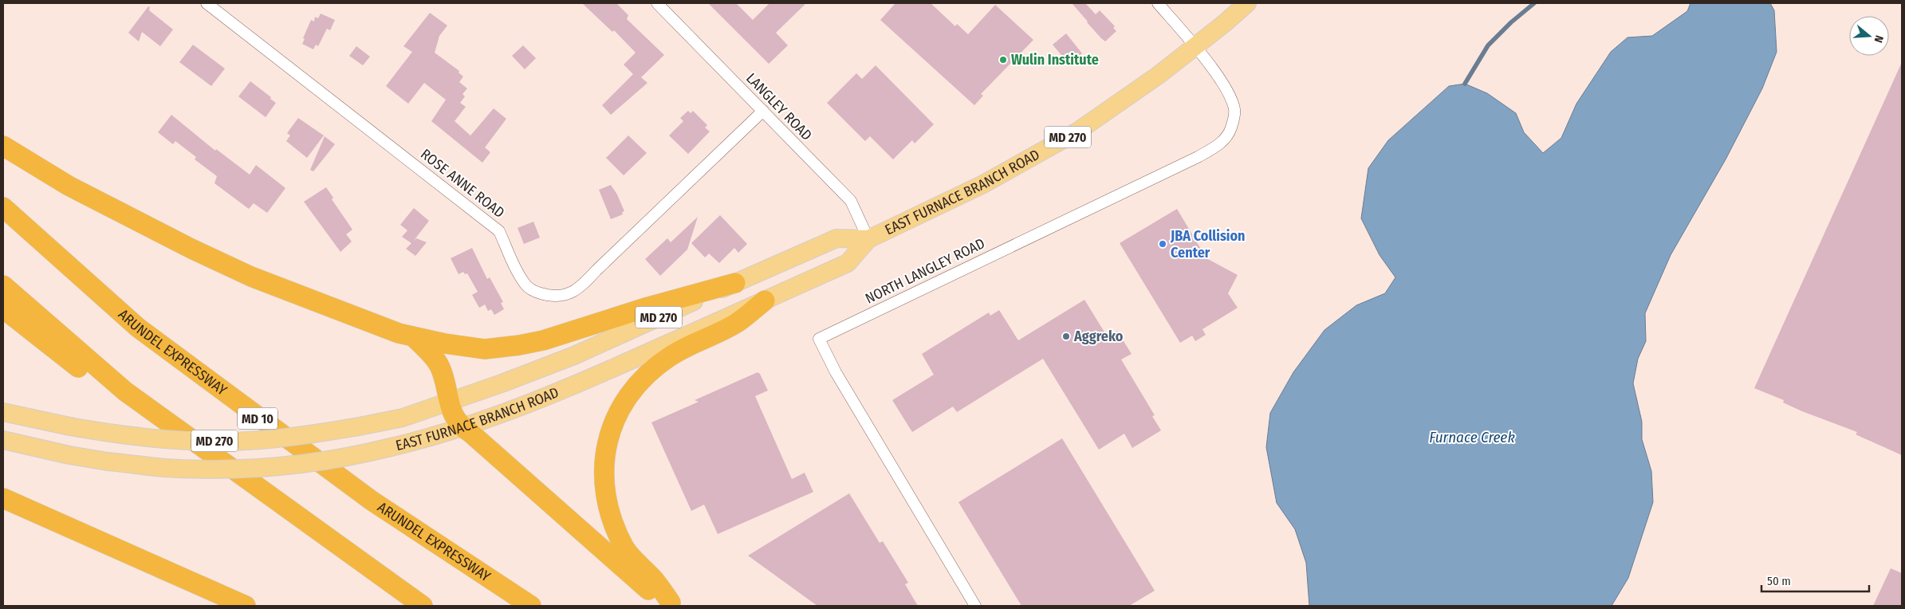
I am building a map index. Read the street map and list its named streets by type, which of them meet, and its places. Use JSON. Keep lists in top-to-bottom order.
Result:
{
  "streets": {
    "highway": ["ARUNDEL EXPRESSWAY", "MD 10"],
    "main road": ["MD 270", "EAST FURNACE BRANCH ROAD"],
    "street": ["LANGLEY ROAD", "ROSE ANNE ROAD", "NORTH LANGLEY ROAD"]
  },
  "crossings": [
    ["LANGLEY ROAD", "ROSE ANNE ROAD"],
    ["LANGLEY ROAD", "EAST FURNACE BRANCH ROAD"],
    ["EAST FURNACE BRANCH ROAD", "NORTH LANGLEY ROAD"]
  ],
  "water": ["Furnace Creek"],
  "places": ["Wulin Institute", "JBA Collision Center", "Aggreko"],
  "scale_bar": "50 m",
  "north": "right"
}
